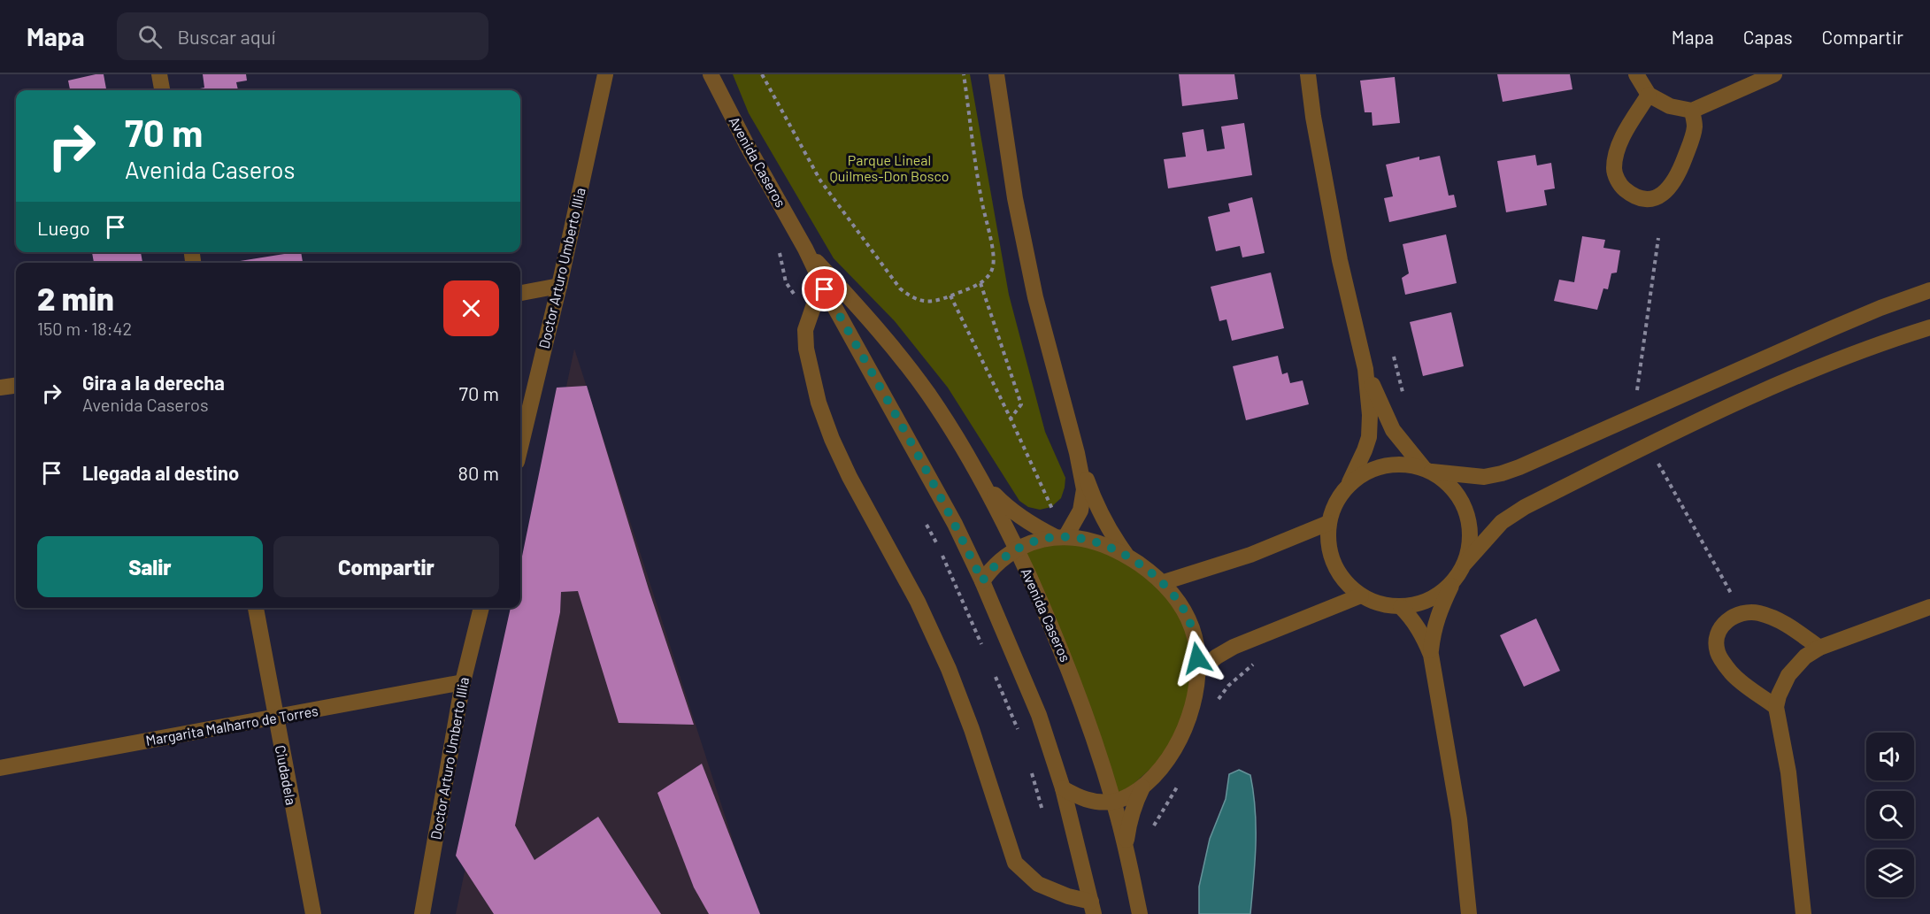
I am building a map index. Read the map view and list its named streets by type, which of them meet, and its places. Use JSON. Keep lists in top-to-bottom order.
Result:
{
  "streets": {
    "street": [
      "Avenida Caseros",
      "Doctor Arturo Umberto Illia",
      "Margarita Malharro de Torres",
      "Ciudadela"
    ]
  },
  "crossings": [
    ["Doctor Arturo Umberto Illia", "Margarita Malharro de Torres"],
    ["Margarita Malharro de Torres", "Ciudadela"]
  ],
  "parks": ["Parque Lineal Quilmes-Don Bosco"],
  "page": {
    "header": "Mapa",
    "search": "Buscar aquí",
    "nav": ["Mapa", "Capas", "Compartir"],
    "turn": ["70 m", "Avenida Caseros"],
    "then": "Luego",
    "heading": ["2 min", "150 m · 18:42"],
    "list": [
      {
        "name": "Gira a la derecha",
        "note": "Avenida Caseros",
        "value": "70 m"
      },
      {
        "name": "Llegada al destino",
        "value": "80 m"
      }
    ],
    "buttons": ["Salir", "Compartir"]
  }
}
